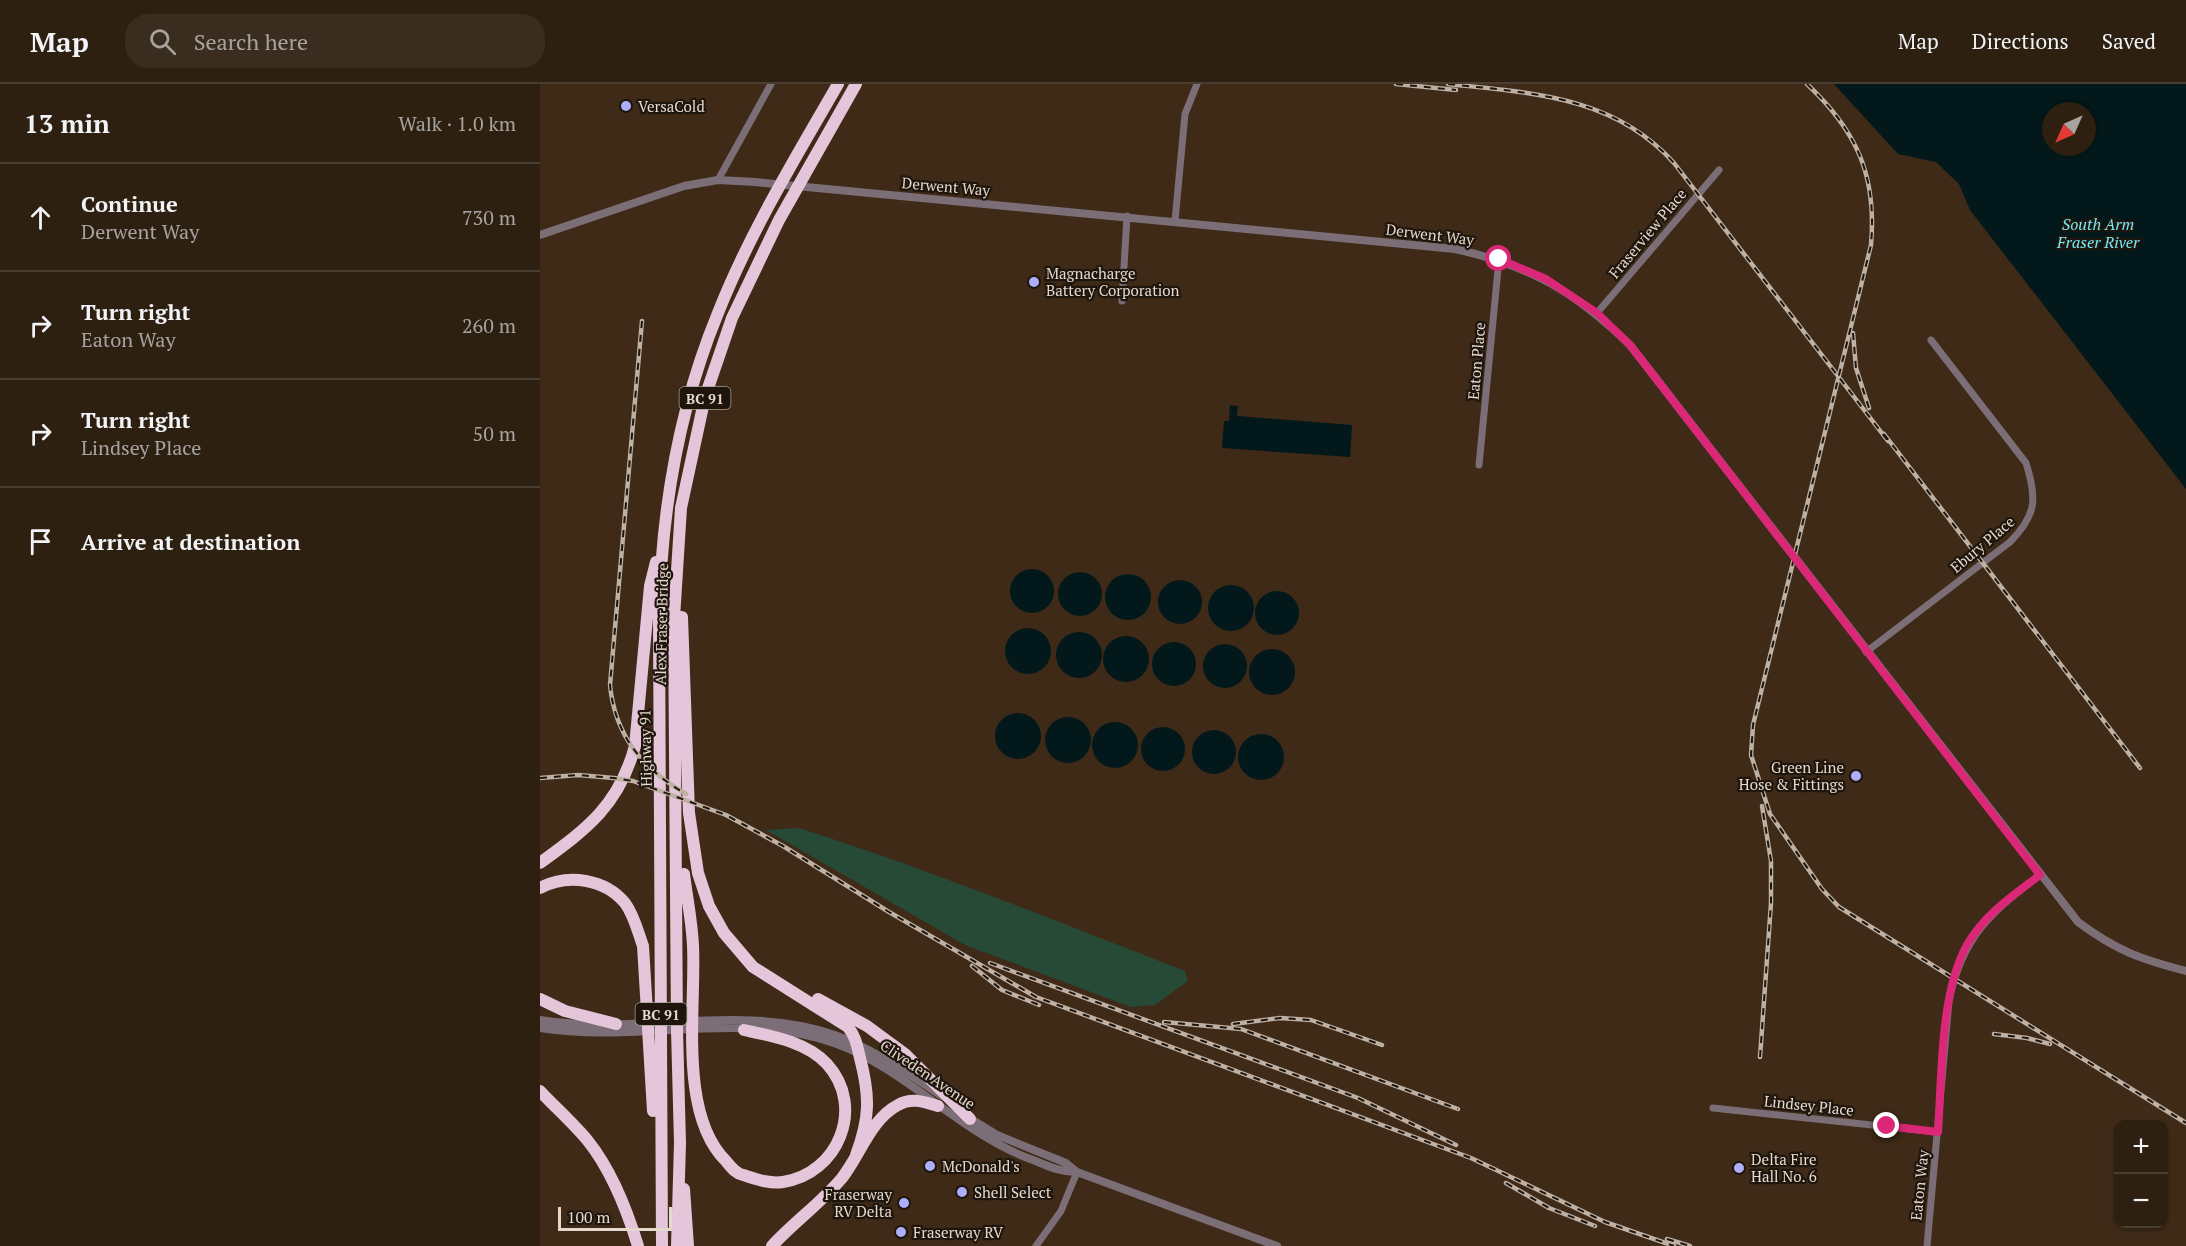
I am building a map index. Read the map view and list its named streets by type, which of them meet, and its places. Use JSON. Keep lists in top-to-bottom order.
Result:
{
  "streets": {
    "highway": ["BC 91", "Alex Fraser Bridge", "Highway 91"],
    "street": [
      "Derwent Way",
      "Fraserview Place",
      "Eaton Place",
      "Ebury Place",
      "Cliveden Avenue",
      "Lindsey Place",
      "Eaton Way"
    ]
  },
  "crossings": [
    ["Derwent Way", "Fraserview Place"],
    ["Derwent Way", "Eaton Place"],
    ["Derwent Way", "Ebury Place"],
    ["Derwent Way", "Eaton Way"],
    ["BC 91", "Alex Fraser Bridge"],
    ["Lindsey Place", "Eaton Way"]
  ],
  "water": ["South Arm Fraser River"],
  "places": [
    "VersaCold",
    "Magnacharge Battery Corporation",
    "Green Line Hose & Fittings",
    "McDonald's",
    "Delta Fire Hall No. 6",
    "Shell Select",
    "Fraserway RV Delta",
    "Fraserway RV"
  ],
  "scale_bar": "100 m",
  "north": "bottom left",
  "page": {
    "header": "Map",
    "search": "Search here",
    "nav": ["Map", "Directions", "Saved"],
    "heading": ["13 min", "Walk · 1.0 km"],
    "list": [
      ["Continue", "Derwent Way", "730 m"],
      ["Turn right", "Eaton Way", "260 m"],
      ["Turn right", "Lindsey Place", "50 m"],
      "Arrive at destination"
    ],
    "map_buttons": ["+", "−"],
    "scale": "100 m"
  }
}
